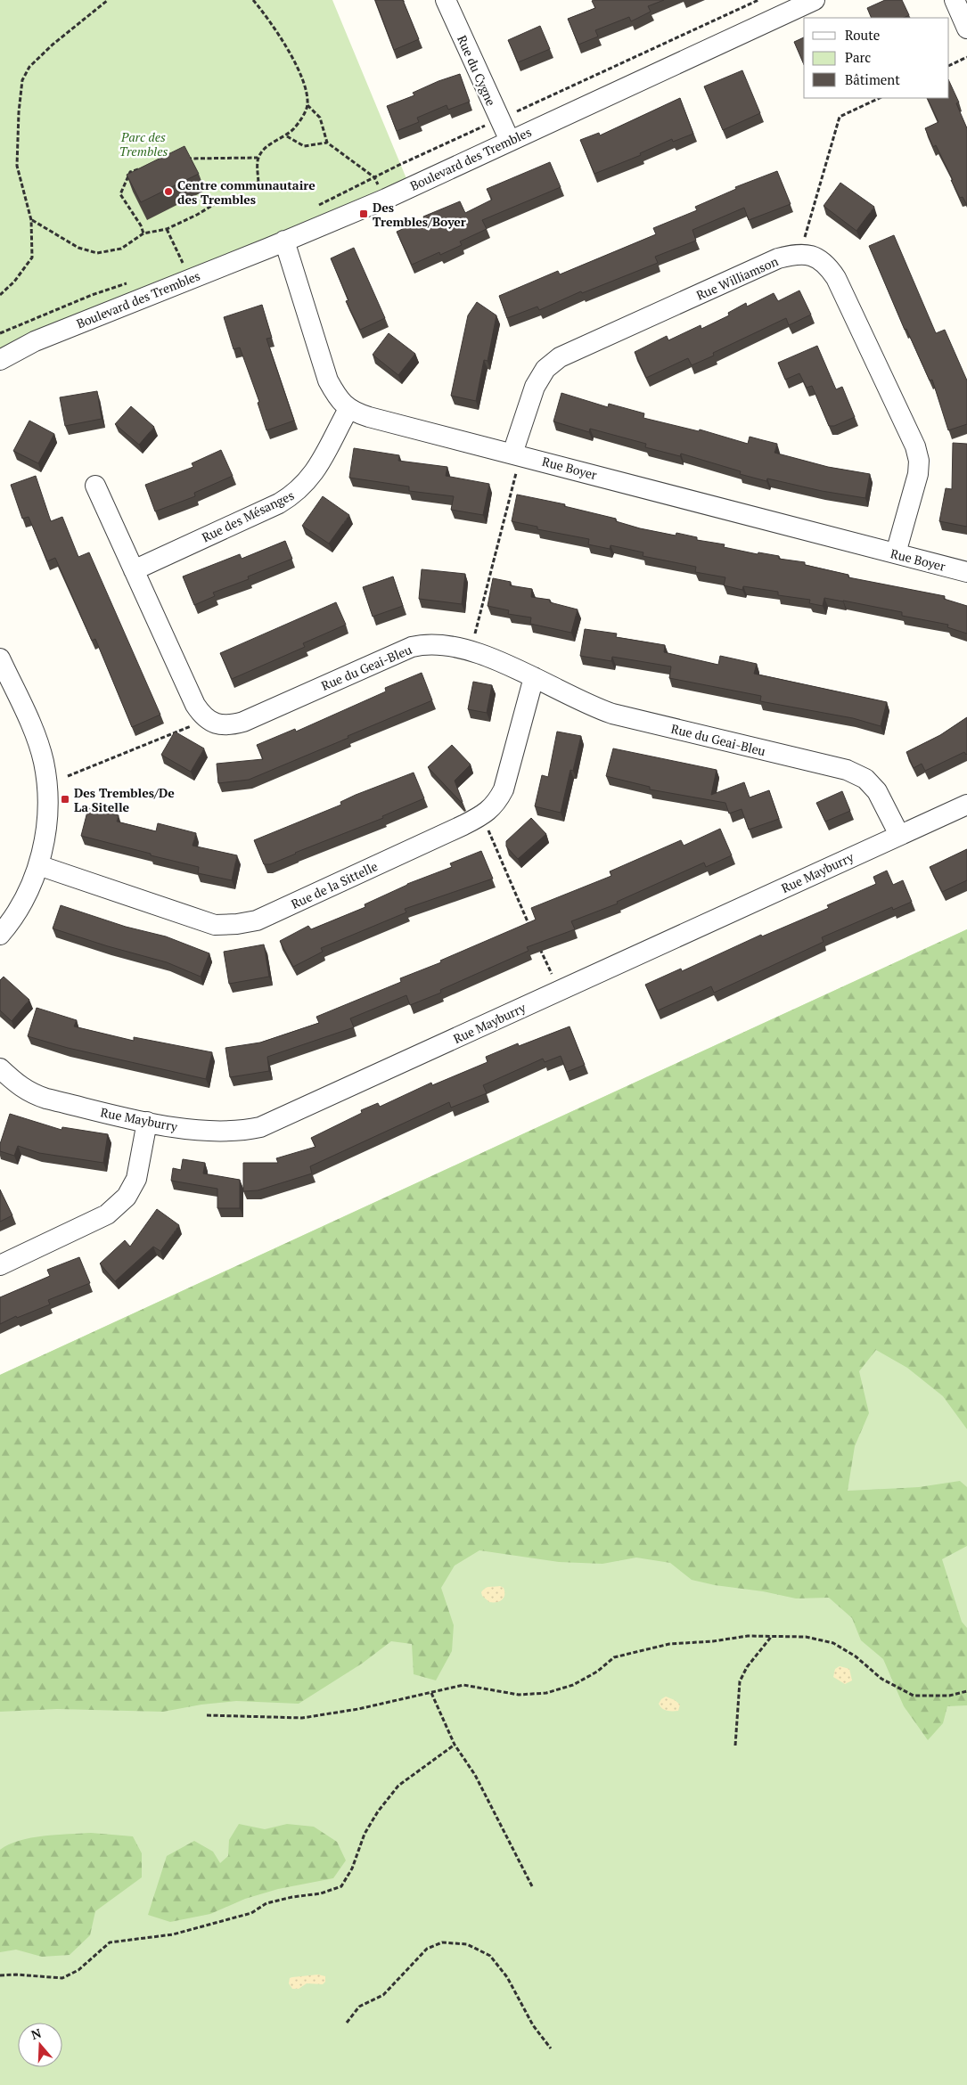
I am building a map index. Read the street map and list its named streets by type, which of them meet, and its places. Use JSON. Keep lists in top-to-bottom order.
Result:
{
  "streets": {
    "street": [
      "Rue du Cygne",
      "Boulevard des Trembles",
      "Rue Williamson",
      "Rue Boyer",
      "Rue des Mésanges",
      "Rue du Geai-Bleu",
      "Rue Mayburry",
      "Rue de la Sittelle"
    ]
  },
  "crossings": [
    ["Rue du Cygne", "Boulevard des Trembles"],
    ["Rue Williamson", "Rue Boyer"],
    ["Rue Boyer", "Rue des Mésanges"],
    ["Rue des Mésanges", "Rue du Geai-Bleu"],
    ["Rue du Geai-Bleu", "Rue Mayburry"],
    ["Rue du Geai-Bleu", "Rue de la Sittelle"]
  ],
  "parks": ["Parc des Trembles"],
  "places": {
    "other": ["Centre communautaire des Trembles"],
    "transit": ["Des Trembles/Boyer", "Des Trembles/De La Sitelle"]
  },
  "legend": ["Route", "Parc", "Bâtiment"],
  "north": "top"
}
